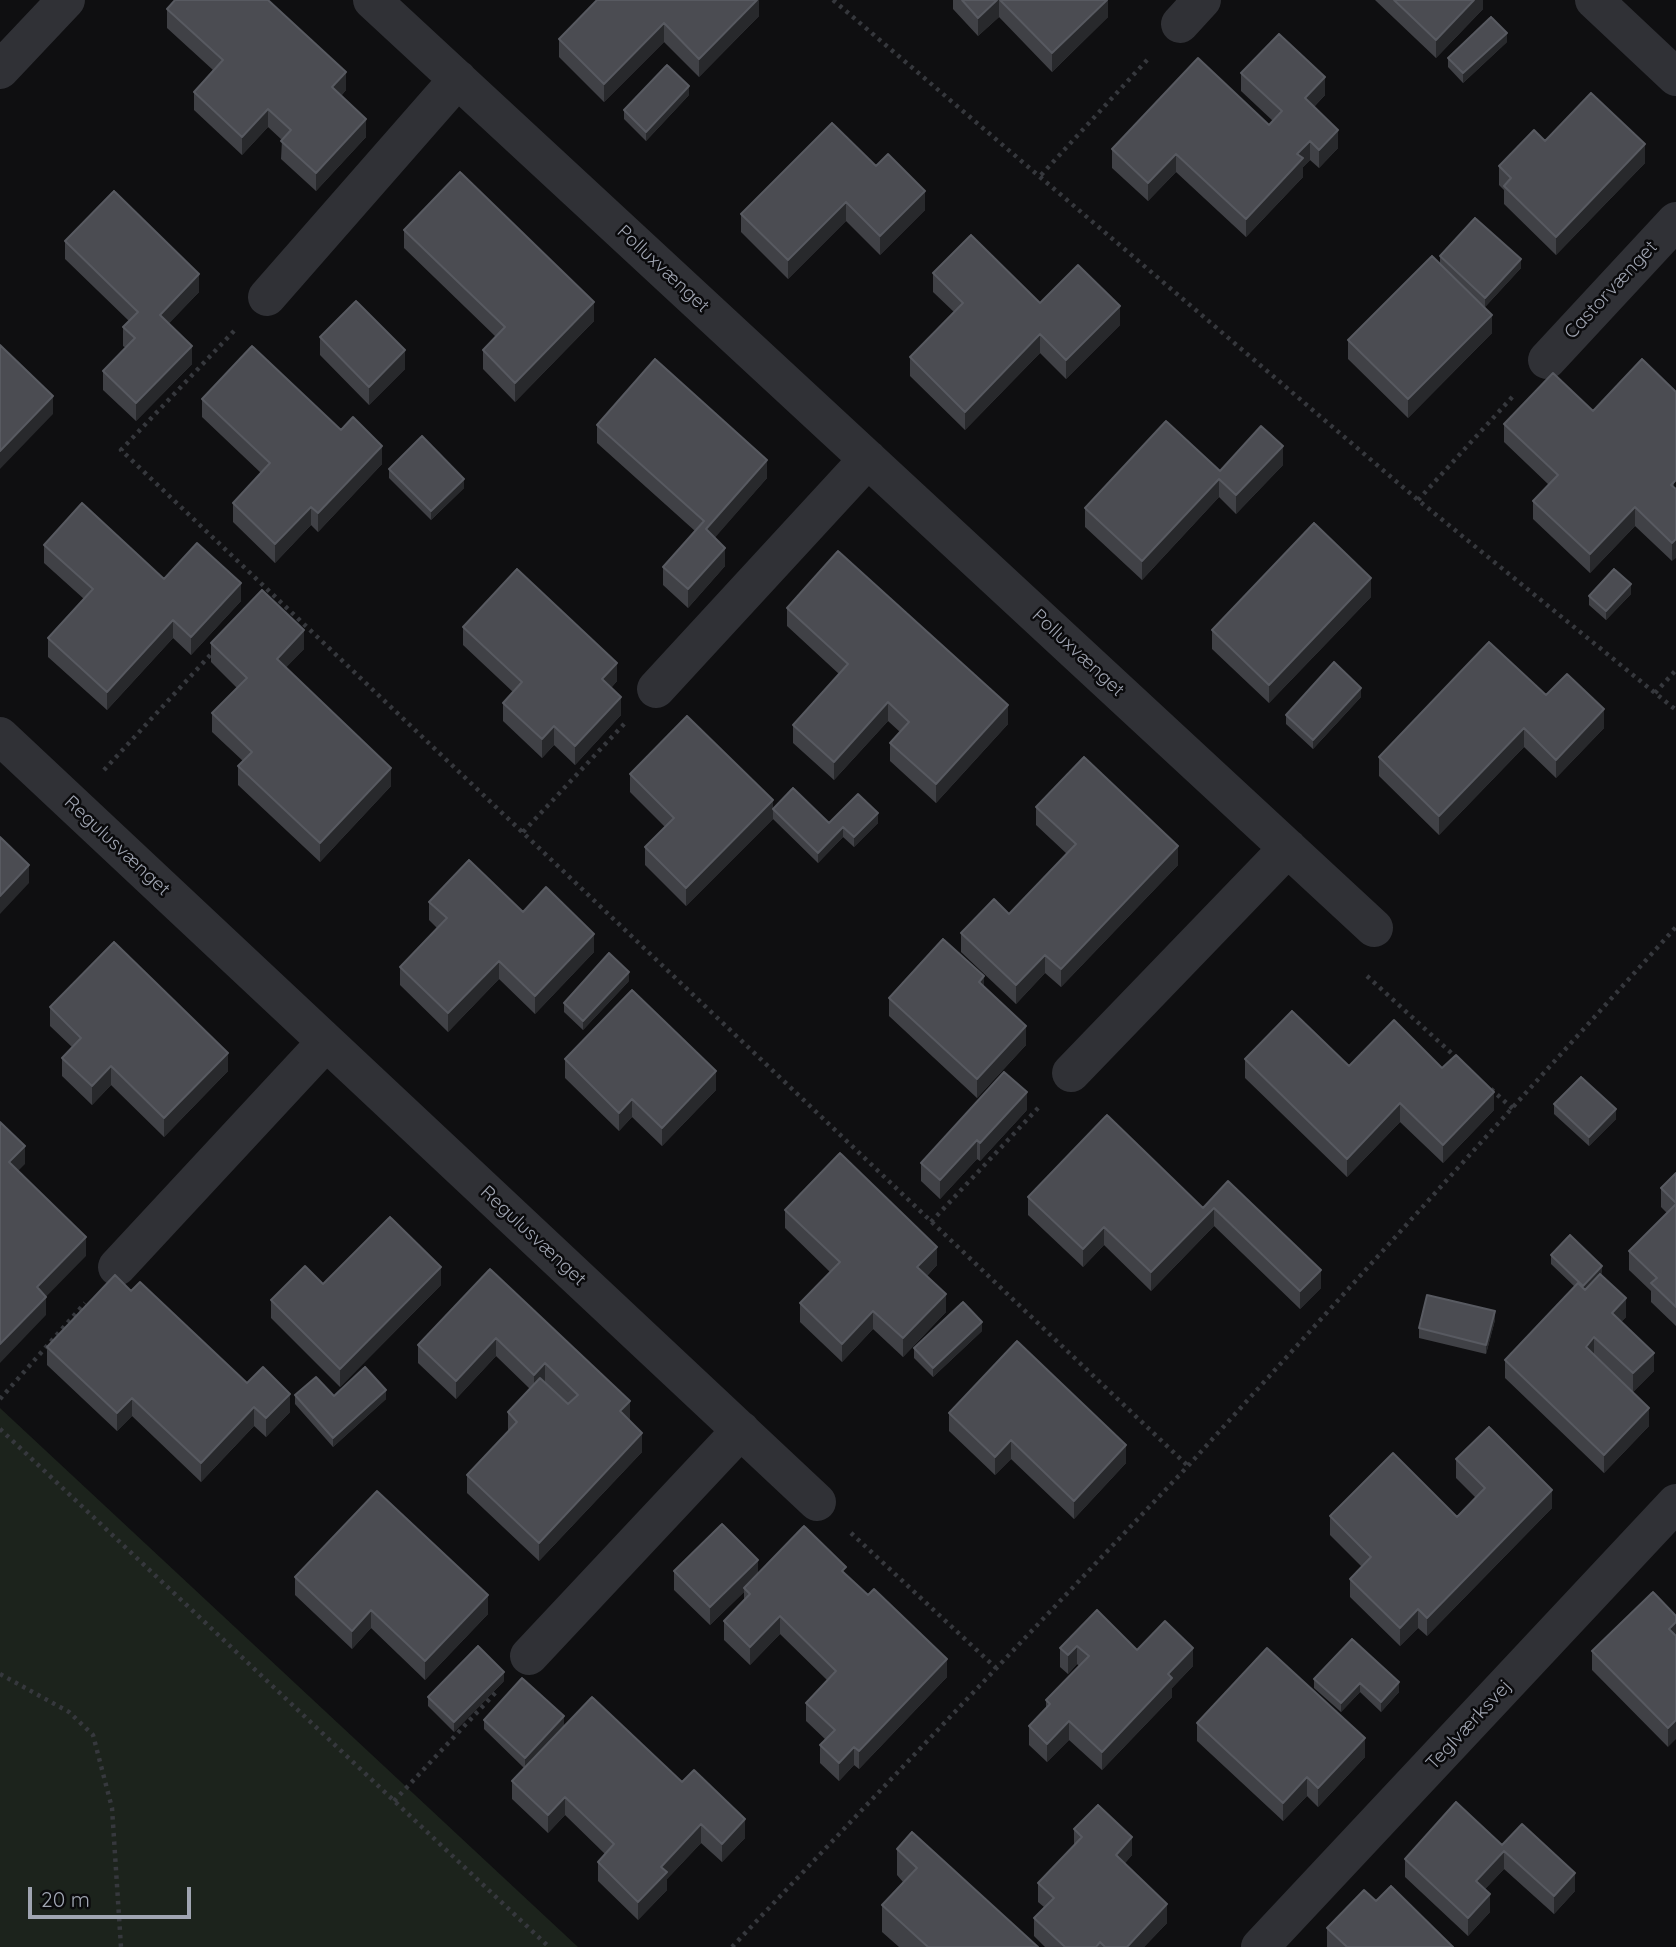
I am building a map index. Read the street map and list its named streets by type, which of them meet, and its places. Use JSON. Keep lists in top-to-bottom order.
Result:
{
  "streets": {
    "street": [
      "Polluxvænget",
      "Castorvænget",
      "Regulusvænget",
      "Teglværksvej"
    ]
  },
  "scale_bar": "20 m"
}
